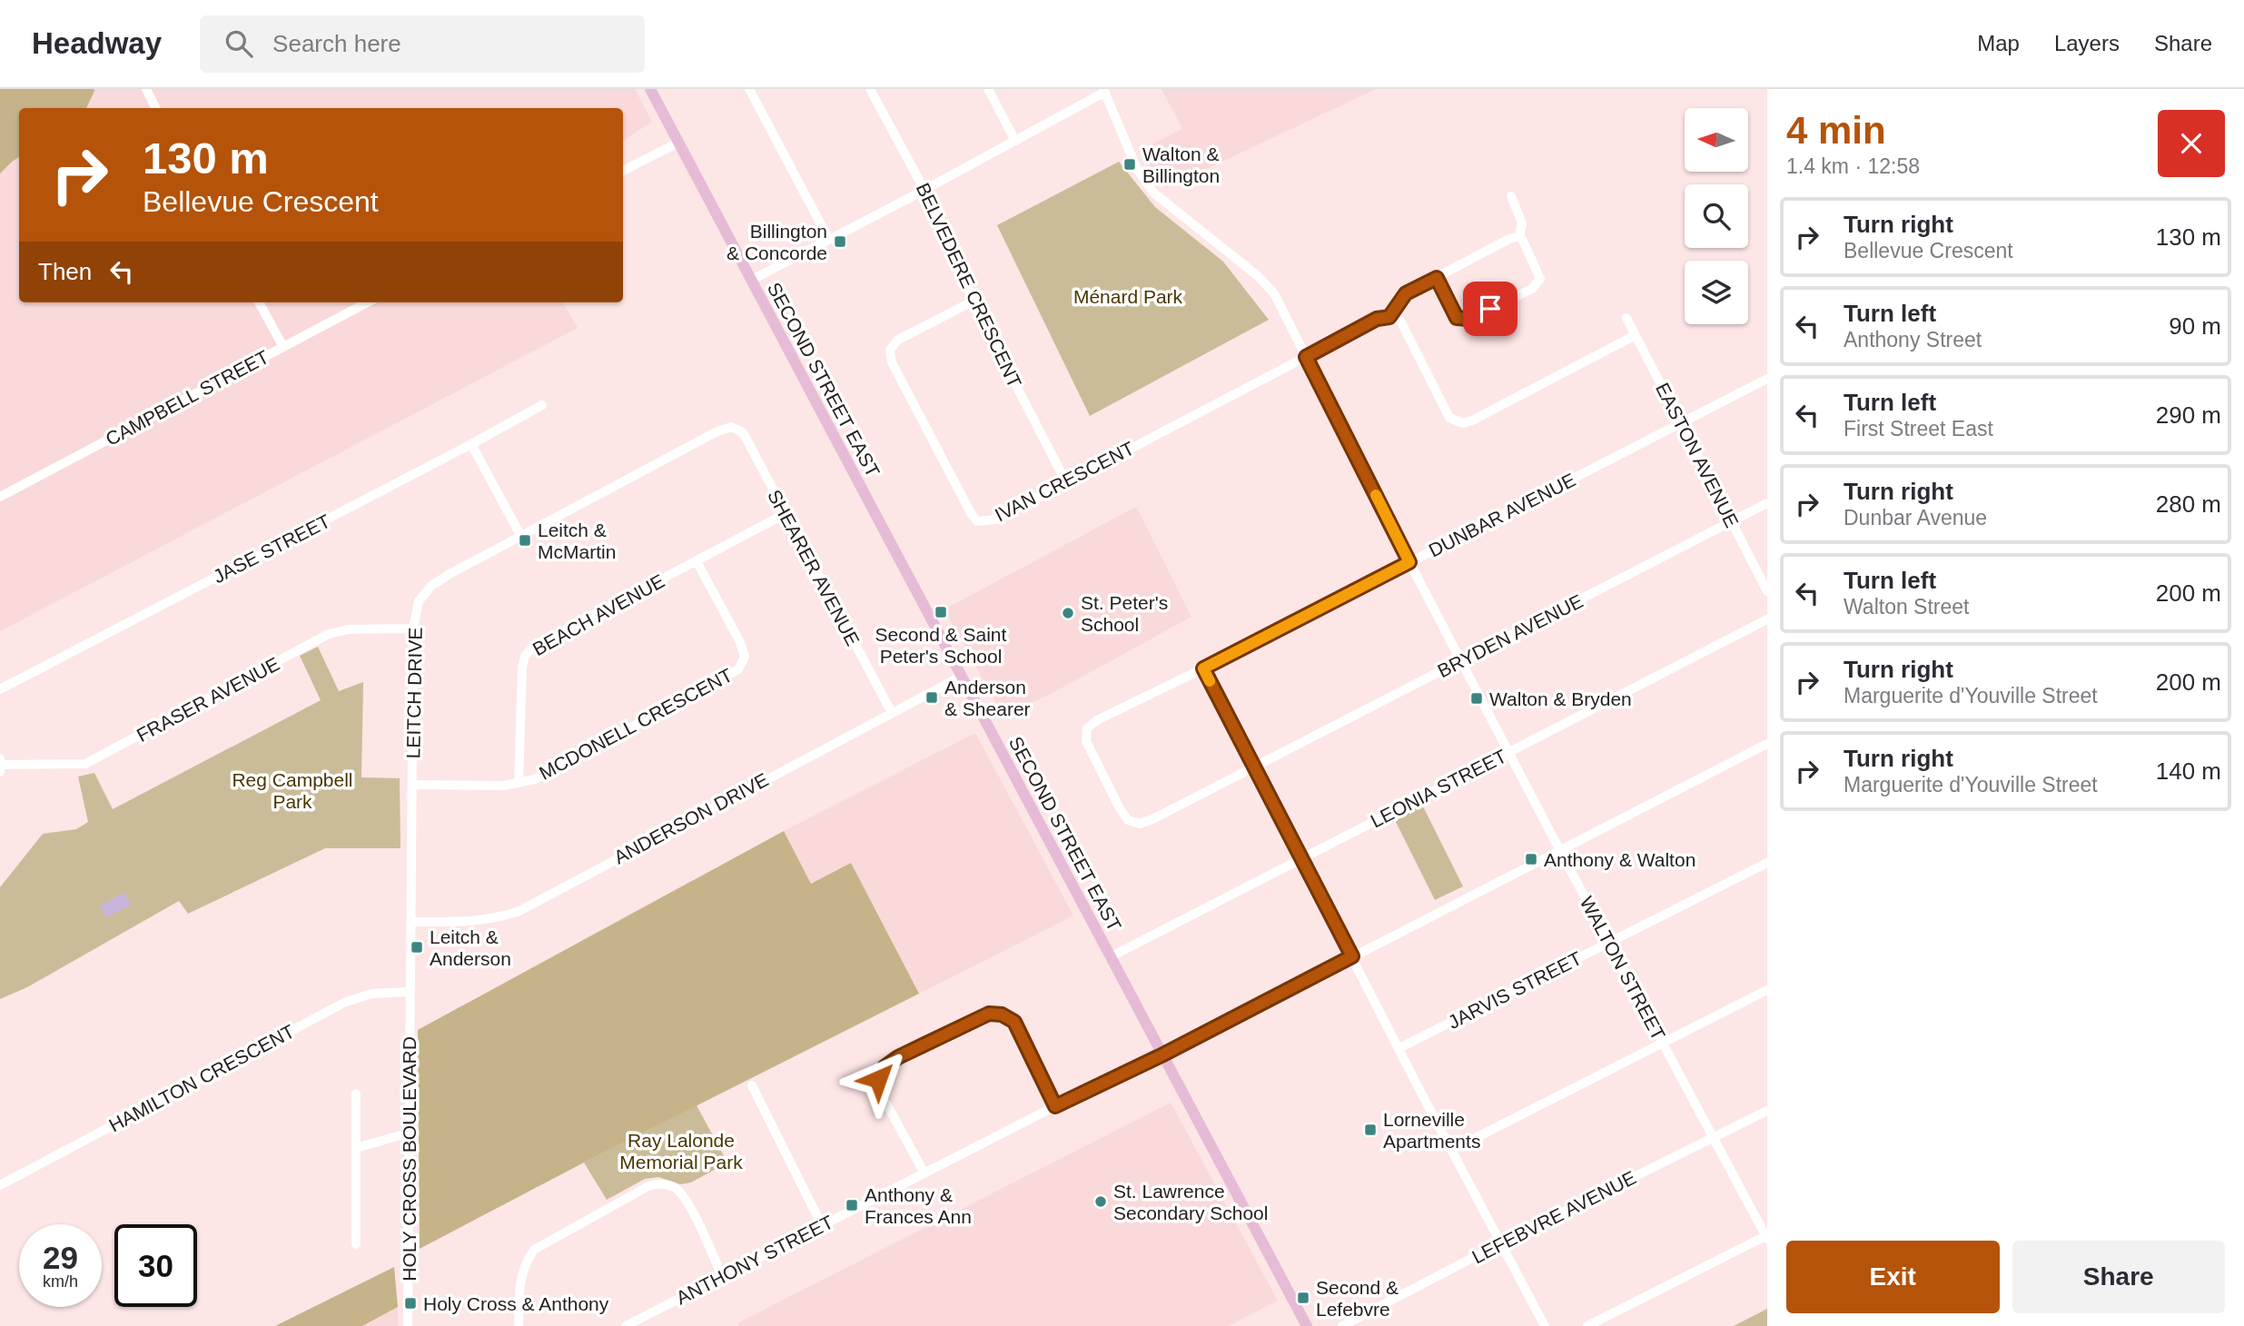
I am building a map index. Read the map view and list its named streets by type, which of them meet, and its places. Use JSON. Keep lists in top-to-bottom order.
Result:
{
  "streets": {
    "main road": ["SECOND STREET EAST"],
    "street": [
      "BELVEDERE CRESCENT",
      "CAMPBELL STREET",
      "EASTON AVENUE",
      "IVAN CRESCENT",
      "DUNBAR AVENUE",
      "JASE STREET",
      "SHEARER AVENUE",
      "BEACH AVENUE",
      "BRYDEN AVENUE",
      "LEITCH DRIVE",
      "FRASER AVENUE",
      "MCDONELL CRESCENT",
      "LEONIA STREET",
      "ANDERSON DRIVE",
      "WALTON STREET",
      "JARVIS STREET",
      "HAMILTON CRESCENT",
      "HOLY CROSS BOULEVARD",
      "LEFEBVRE AVENUE",
      "ANTHONY STREET"
    ]
  },
  "crossings": [
    ["BELVEDERE CRESCENT", "IVAN CRESCENT"],
    ["SECOND STREET EAST", "LEONIA STREET"],
    ["SECOND STREET EAST", "ANDERSON DRIVE"],
    ["SECOND STREET EAST", "ANTHONY STREET"],
    ["EASTON AVENUE", "DUNBAR AVENUE"],
    ["EASTON AVENUE", "BRYDEN AVENUE"],
    ["IVAN CRESCENT", "WALTON STREET"],
    ["DUNBAR AVENUE", "BRYDEN AVENUE"],
    ["DUNBAR AVENUE", "WALTON STREET"],
    ["SHEARER AVENUE", "BEACH AVENUE"],
    ["SHEARER AVENUE", "LEITCH DRIVE"],
    ["SHEARER AVENUE", "ANDERSON DRIVE"],
    ["BEACH AVENUE", "MCDONELL CRESCENT"],
    ["BRYDEN AVENUE", "WALTON STREET"],
    ["LEITCH DRIVE", "FRASER AVENUE"],
    ["LEITCH DRIVE", "MCDONELL CRESCENT"],
    ["LEITCH DRIVE", "ANDERSON DRIVE"],
    ["LEITCH DRIVE", "HAMILTON CRESCENT"],
    ["LEITCH DRIVE", "HOLY CROSS BOULEVARD"],
    ["LEONIA STREET", "WALTON STREET"],
    ["WALTON STREET", "JARVIS STREET"],
    ["WALTON STREET", "LEFEBVRE AVENUE"],
    ["WALTON STREET", "ANTHONY STREET"],
    ["HAMILTON CRESCENT", "HOLY CROSS BOULEVARD"]
  ],
  "parks": ["Ménard Park", "Reg Campbell Park", "Ray Lalonde Memorial Park"],
  "places": {
    "transit": [
      "Walton & Billington",
      "Billington & Concorde",
      "Leitch & McMartin",
      "Second & Saint Peter's School",
      "Anderson & Shearer",
      "Walton & Bryden",
      "Anthony & Walton",
      "Leitch & Anderson",
      "Lorneville Apartments",
      "Anthony & Frances Ann",
      "Second & Lefebvre",
      "Holy Cross & Anthony"
    ],
    "other": ["St. Peter's School", "St. Lawrence Secondary School"]
  },
  "north": "left",
  "page": {
    "header": "Headway",
    "search": "Search here",
    "nav": ["Map", "Layers", "Share"],
    "heading": ["4 min", "1.4 km · 12:58"],
    "turn": ["130 m", "Bellevue Crescent"],
    "list": [
      {
        "name": "Turn right",
        "note": "Bellevue Crescent",
        "value": "130 m"
      },
      {
        "name": "Turn left",
        "note": "Anthony Street",
        "value": "90 m"
      },
      {
        "name": "Turn left",
        "note": "First Street East",
        "value": "290 m"
      },
      {
        "name": "Turn right",
        "note": "Dunbar Avenue",
        "value": "280 m"
      },
      {
        "name": "Turn left",
        "note": "Walton Street",
        "value": "200 m"
      },
      {
        "name": "Turn right",
        "note": "Marguerite d'Youville Street",
        "value": "200 m"
      },
      {
        "name": "Turn right",
        "note": "Marguerite d'Youville Street",
        "value": "140 m"
      }
    ],
    "then": "Then",
    "speed": "29 km/h",
    "limit": "30",
    "buttons": ["Exit", "Share"]
  }
}
